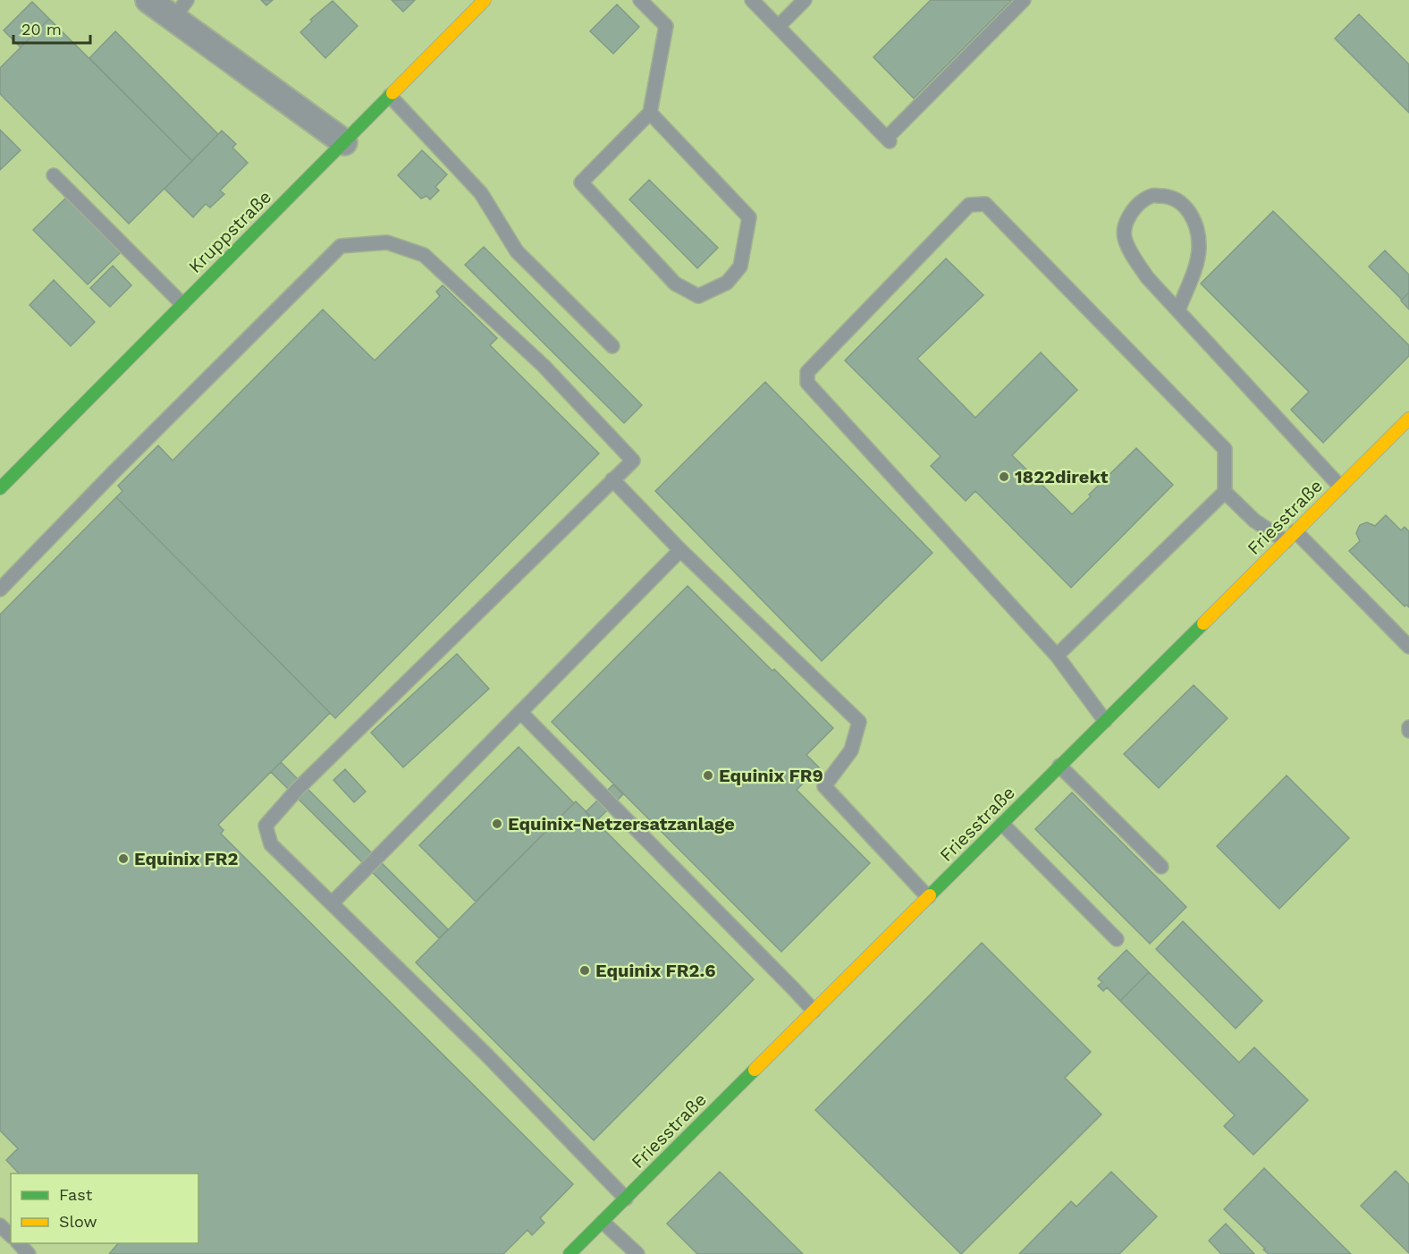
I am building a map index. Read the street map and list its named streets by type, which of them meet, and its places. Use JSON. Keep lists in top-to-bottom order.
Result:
{
  "streets": {
    "street": ["Kruppstraße", "Friesstraße"]
  },
  "places": [
    "1822direkt",
    "Equinix FR9",
    "Equinix-Netzersatzanlage",
    "Equinix FR2",
    "Equinix FR2.6"
  ],
  "legend": ["Fast", "Slow"],
  "scale_bar": "20 m"
}
